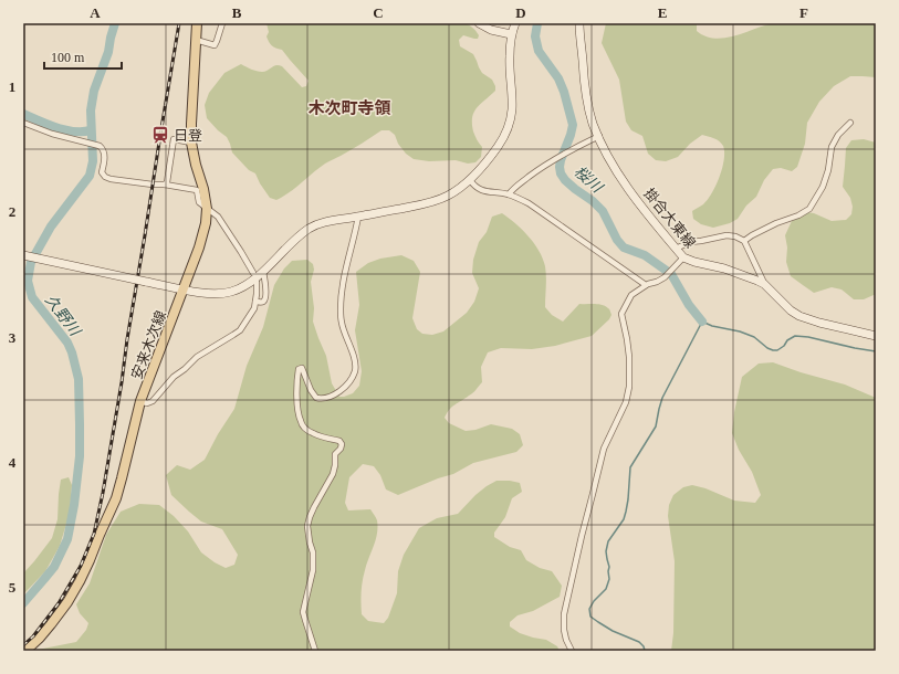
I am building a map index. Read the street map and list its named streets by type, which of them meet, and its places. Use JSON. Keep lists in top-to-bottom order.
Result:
{
  "streets": {
    "main road": ["安来木次線"],
    "street": ["掛合大東線"]
  },
  "districts": ["木次町寺領"],
  "water": ["桜川", "久野川"],
  "places": {
    "station": ["日登"]
  },
  "scale_bar": "100 m",
  "grid": {
    "columns": [
      "A",
      "B",
      "C",
      "D",
      "E",
      "F"
    ],
    "rows": [
      "1",
      "2",
      "3",
      "4",
      "5"
    ]
  }
}
